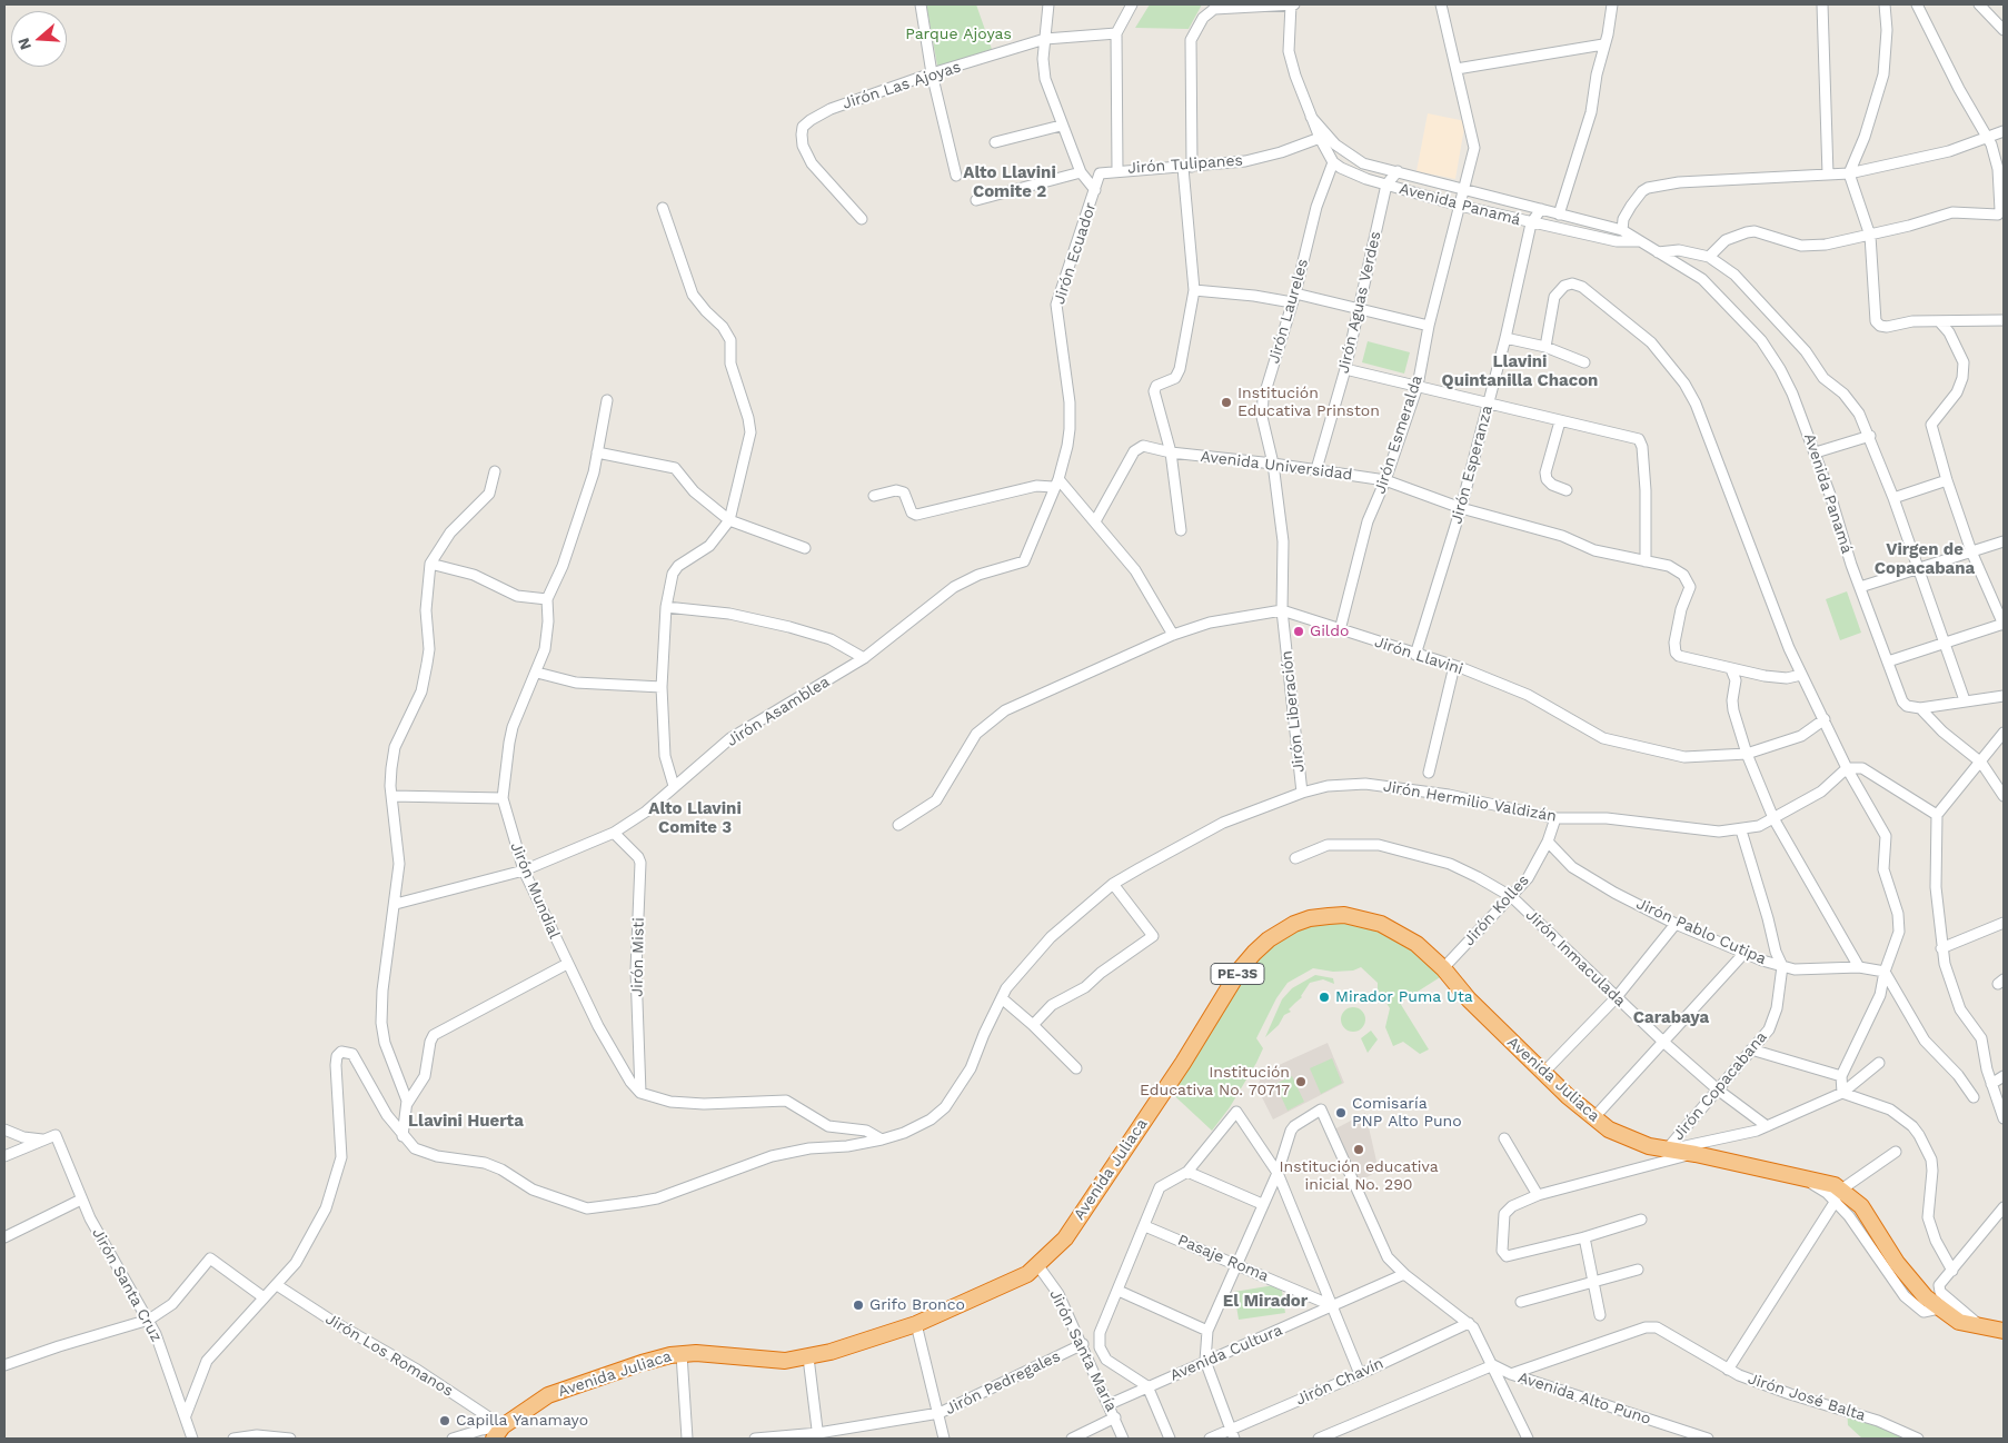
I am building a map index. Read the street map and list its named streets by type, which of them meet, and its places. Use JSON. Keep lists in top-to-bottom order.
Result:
{
  "streets": {
    "highway": ["PE-3S", "Avenida Juliaca"],
    "street": [
      "Jirón Las Ajoyas",
      "Jirón Tulipanes",
      "Avenida Panamá",
      "Jirón Ecuador",
      "Jirón Aguas Verdes",
      "Jirón Laureles",
      "Jirón Esmeralda",
      "Jirón Esperanza",
      "Avenida Universidad",
      "Jirón Llavini",
      "Jirón Asamblea",
      "Jirón Liberación",
      "Jirón Hermilio Valdizán",
      "Jirón Mundial",
      "Jirón Kolles",
      "Jirón Pablo Cutipa",
      "Jirón Misti",
      "Jirón Inmaculada",
      "Jirón Copacabana",
      "Pasaje Roma",
      "Jirón Santa Cruz",
      "Jirón Santa María",
      "Avenida Cultura",
      "Jirón Los Romanos",
      "Jirón Chavín",
      "Jirón Pedregales",
      "Jirón José Balta",
      "Avenida Alto Puno"
    ]
  },
  "crossings": [
    ["Jirón Las Ajoyas", "Jirón Ecuador"],
    ["Jirón Tulipanes", "Avenida Panamá"],
    ["Jirón Tulipanes", "Jirón Ecuador"],
    ["Avenida Panamá", "Jirón Aguas Verdes"],
    ["Avenida Panamá", "Jirón Laureles"],
    ["Avenida Panamá", "Jirón Esmeralda"],
    ["Avenida Panamá", "Jirón Esperanza"],
    ["Jirón Ecuador", "Jirón Asamblea"],
    ["Jirón Aguas Verdes", "Avenida Universidad"],
    ["Jirón Laureles", "Avenida Universidad"],
    ["Jirón Laureles", "Jirón Liberación"],
    ["Jirón Esmeralda", "Avenida Universidad"],
    ["Jirón Esmeralda", "Jirón Llavini"],
    ["Jirón Esperanza", "Avenida Universidad"],
    ["Jirón Esperanza", "Jirón Llavini"],
    ["Avenida Universidad", "Jirón Liberación"],
    ["Jirón Llavini", "Jirón Liberación"],
    ["Jirón Asamblea", "Jirón Mundial"],
    ["Jirón Asamblea", "Jirón Misti"],
    ["Jirón Liberación", "Jirón Hermilio Valdizán"],
    ["Jirón Hermilio Valdizán", "Jirón Kolles"],
    ["Jirón Hermilio Valdizán", "Jirón Copacabana"],
    ["Jirón Hermilio Valdizán", "Jirón Santa Cruz"],
    ["Jirón Hermilio Valdizán", "Jirón Los Romanos"],
    ["Jirón Mundial", "Jirón Misti"],
    ["Jirón Kolles", "Jirón Pablo Cutipa"],
    ["Jirón Kolles", "Jirón Inmaculada"],
    ["Jirón Kolles", "Avenida Juliaca"],
    ["Jirón Pablo Cutipa", "Jirón Copacabana"],
    ["Jirón Inmaculada", "Jirón Copacabana"],
    ["Avenida Juliaca", "Jirón Copacabana"],
    ["Avenida Juliaca", "Jirón Santa María"],
    ["Avenida Juliaca", "Jirón Los Romanos"],
    ["Pasaje Roma", "Avenida Cultura"],
    ["Jirón Santa María", "Avenida Cultura"],
    ["Jirón Santa María", "Jirón Pedregales"],
    ["Jirón José Balta", "Avenida Alto Puno"]
  ],
  "districts": [
    "Alto Llavini Comite 2",
    "Llavini Quintanilla Chacon",
    "Virgen de Copacabana",
    "Alto Llavini Comite 3",
    "Carabaya",
    "Llavini Huerta",
    "El Mirador"
  ],
  "parks": ["Parque Ajoyas"],
  "places": [
    "Institución Educativa Prinston",
    "Gildo",
    "Mirador Puma Uta",
    "Institución Educativa No. 70717",
    "Comisaría PNP Alto Puno",
    "Institución educativa inicial No. 290",
    "Grifo Bronco",
    "Capilla Yanamayo"
  ],
  "north": "left"
}
